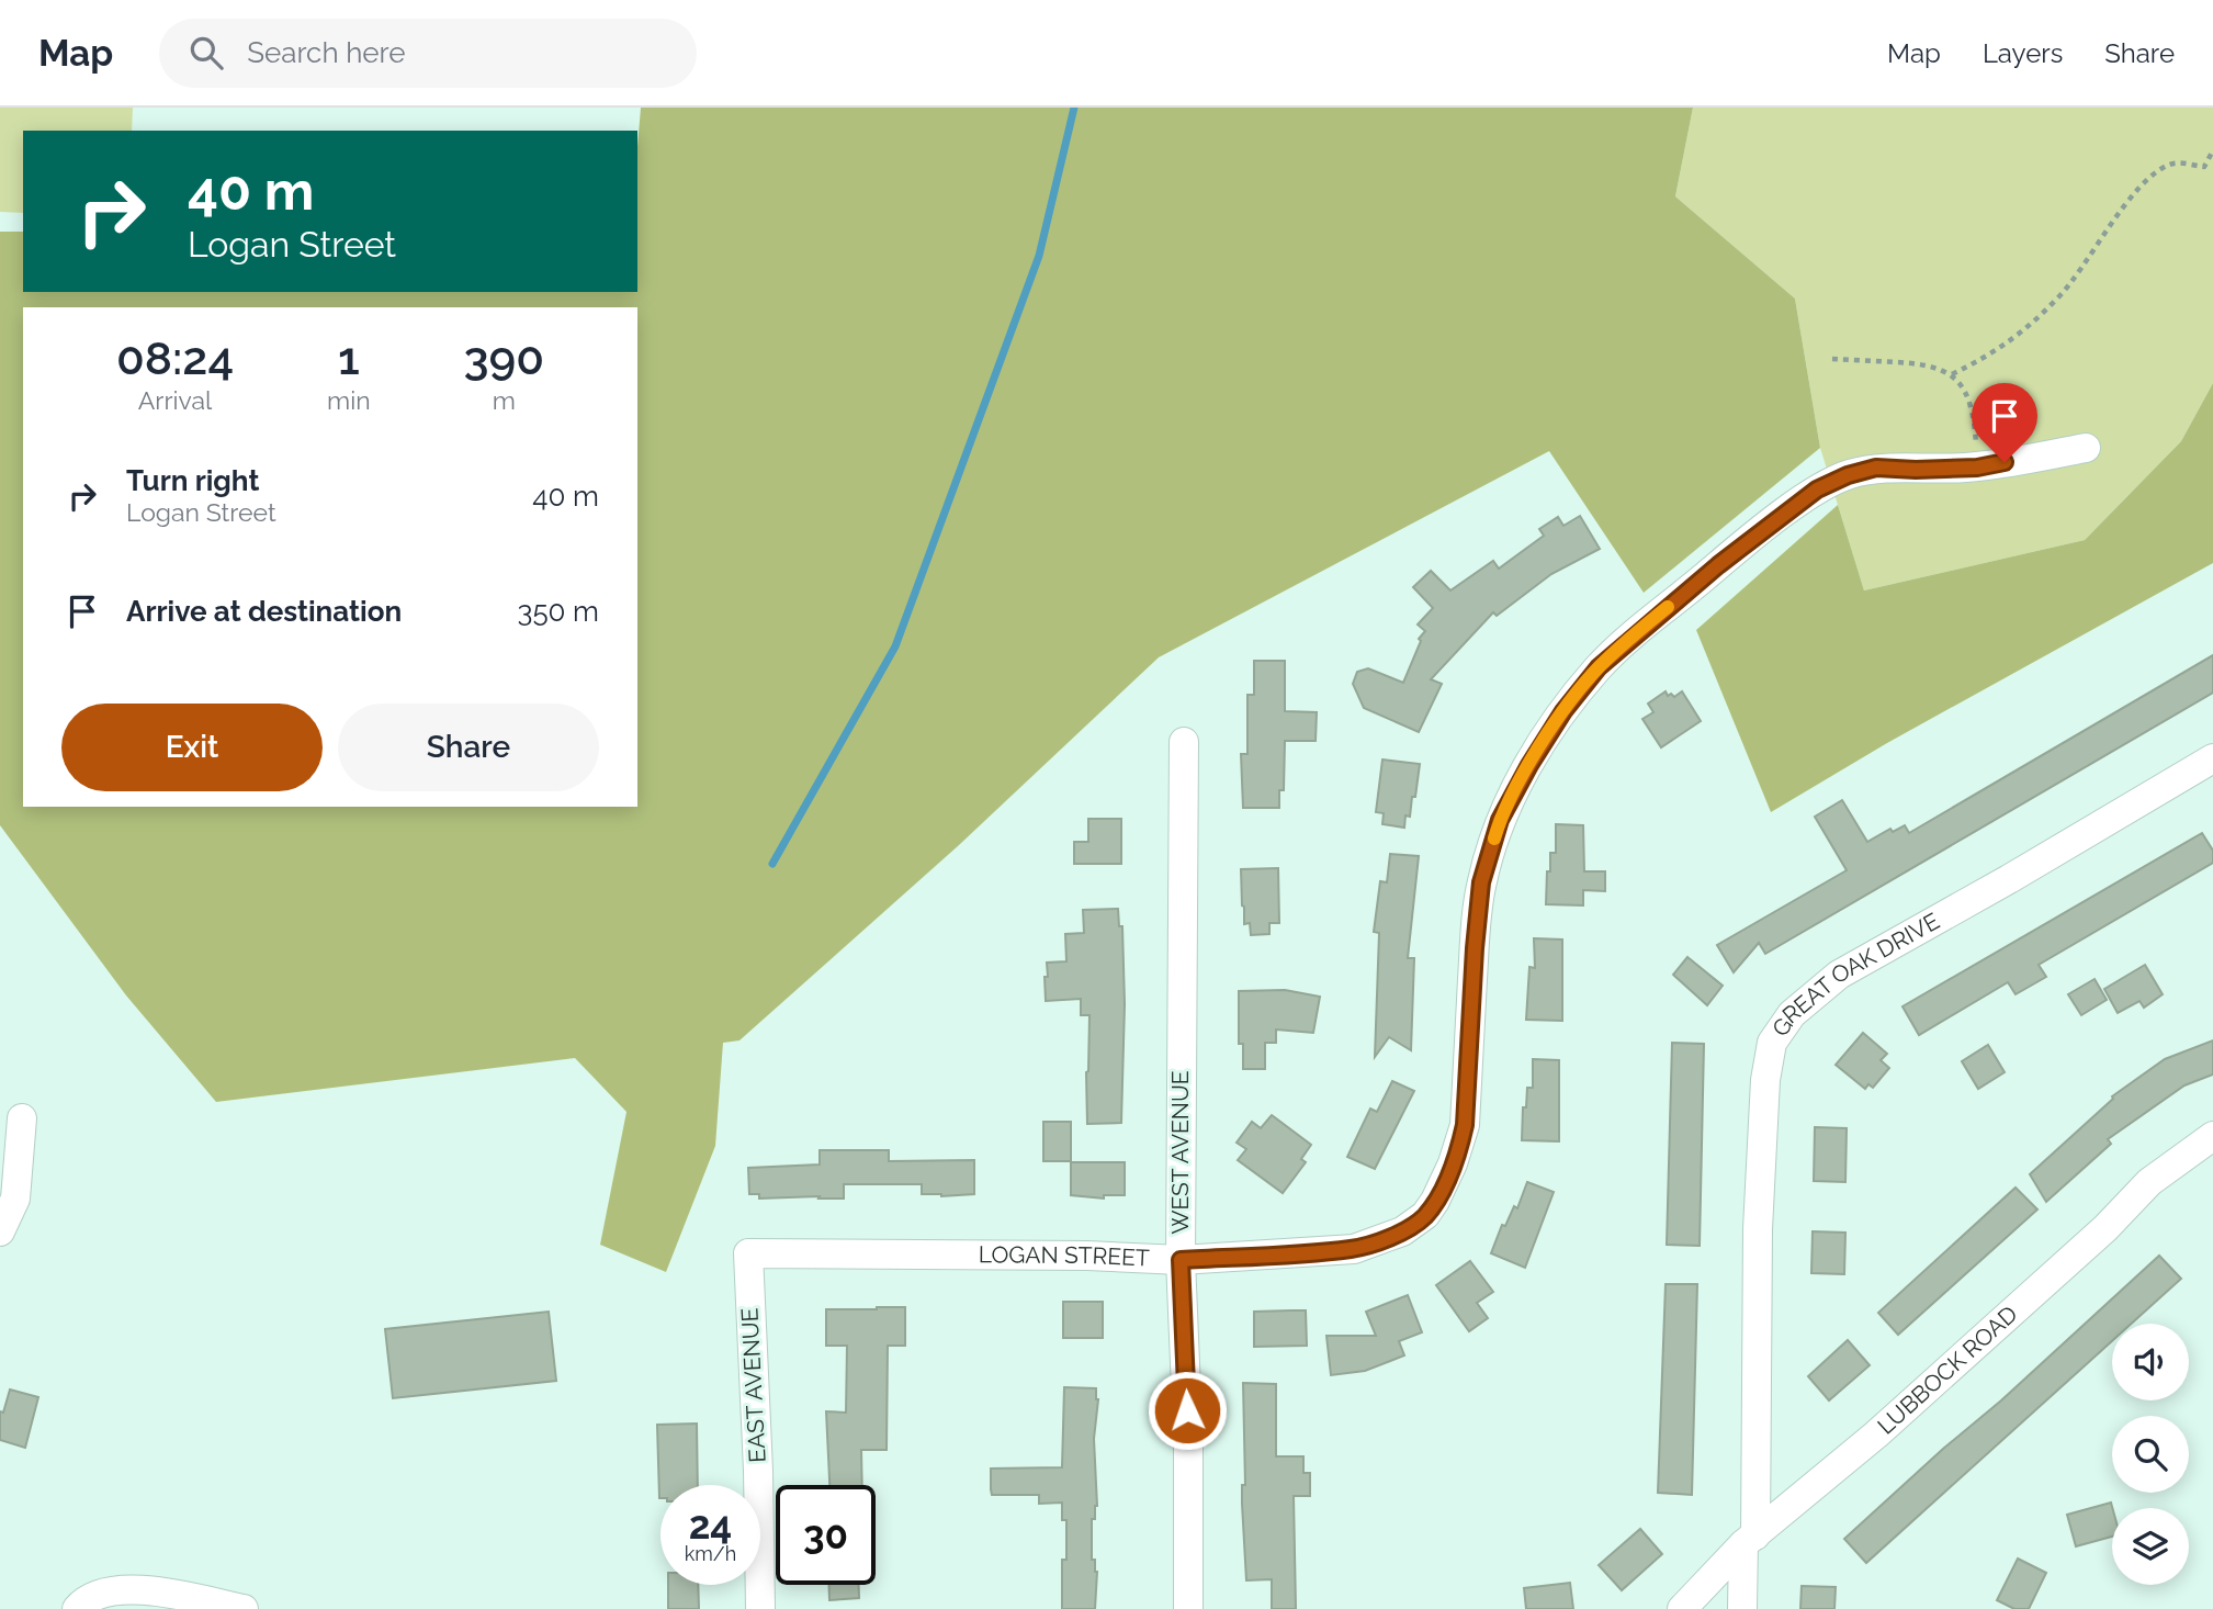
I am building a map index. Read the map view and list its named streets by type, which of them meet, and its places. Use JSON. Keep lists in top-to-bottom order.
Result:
{
  "streets": {
    "street": [
      "GREAT OAK DRIVE",
      "WEST AVENUE",
      "LOGAN STREET",
      "LUBBOCK ROAD",
      "EAST AVENUE"
    ]
  },
  "crossings": [
    ["GREAT OAK DRIVE", "LUBBOCK ROAD"],
    ["WEST AVENUE", "LOGAN STREET"],
    ["LOGAN STREET", "EAST AVENUE"]
  ],
  "page": {
    "header": "Map",
    "search": "Search here",
    "nav": ["Map", "Layers", "Share"],
    "turn": ["40 m", "Logan Street"],
    "eta": [
      "08:24",
      "Arrival",
      "1",
      "min",
      "390",
      "m"
    ],
    "list": [
      {
        "name": "Turn right",
        "note": "Logan Street",
        "value": "40 m"
      },
      {
        "name": "Arrive at destination",
        "value": "350 m"
      }
    ],
    "buttons": ["Exit", "Share"],
    "speed": "24 km/h",
    "limit": "30"
  }
}
